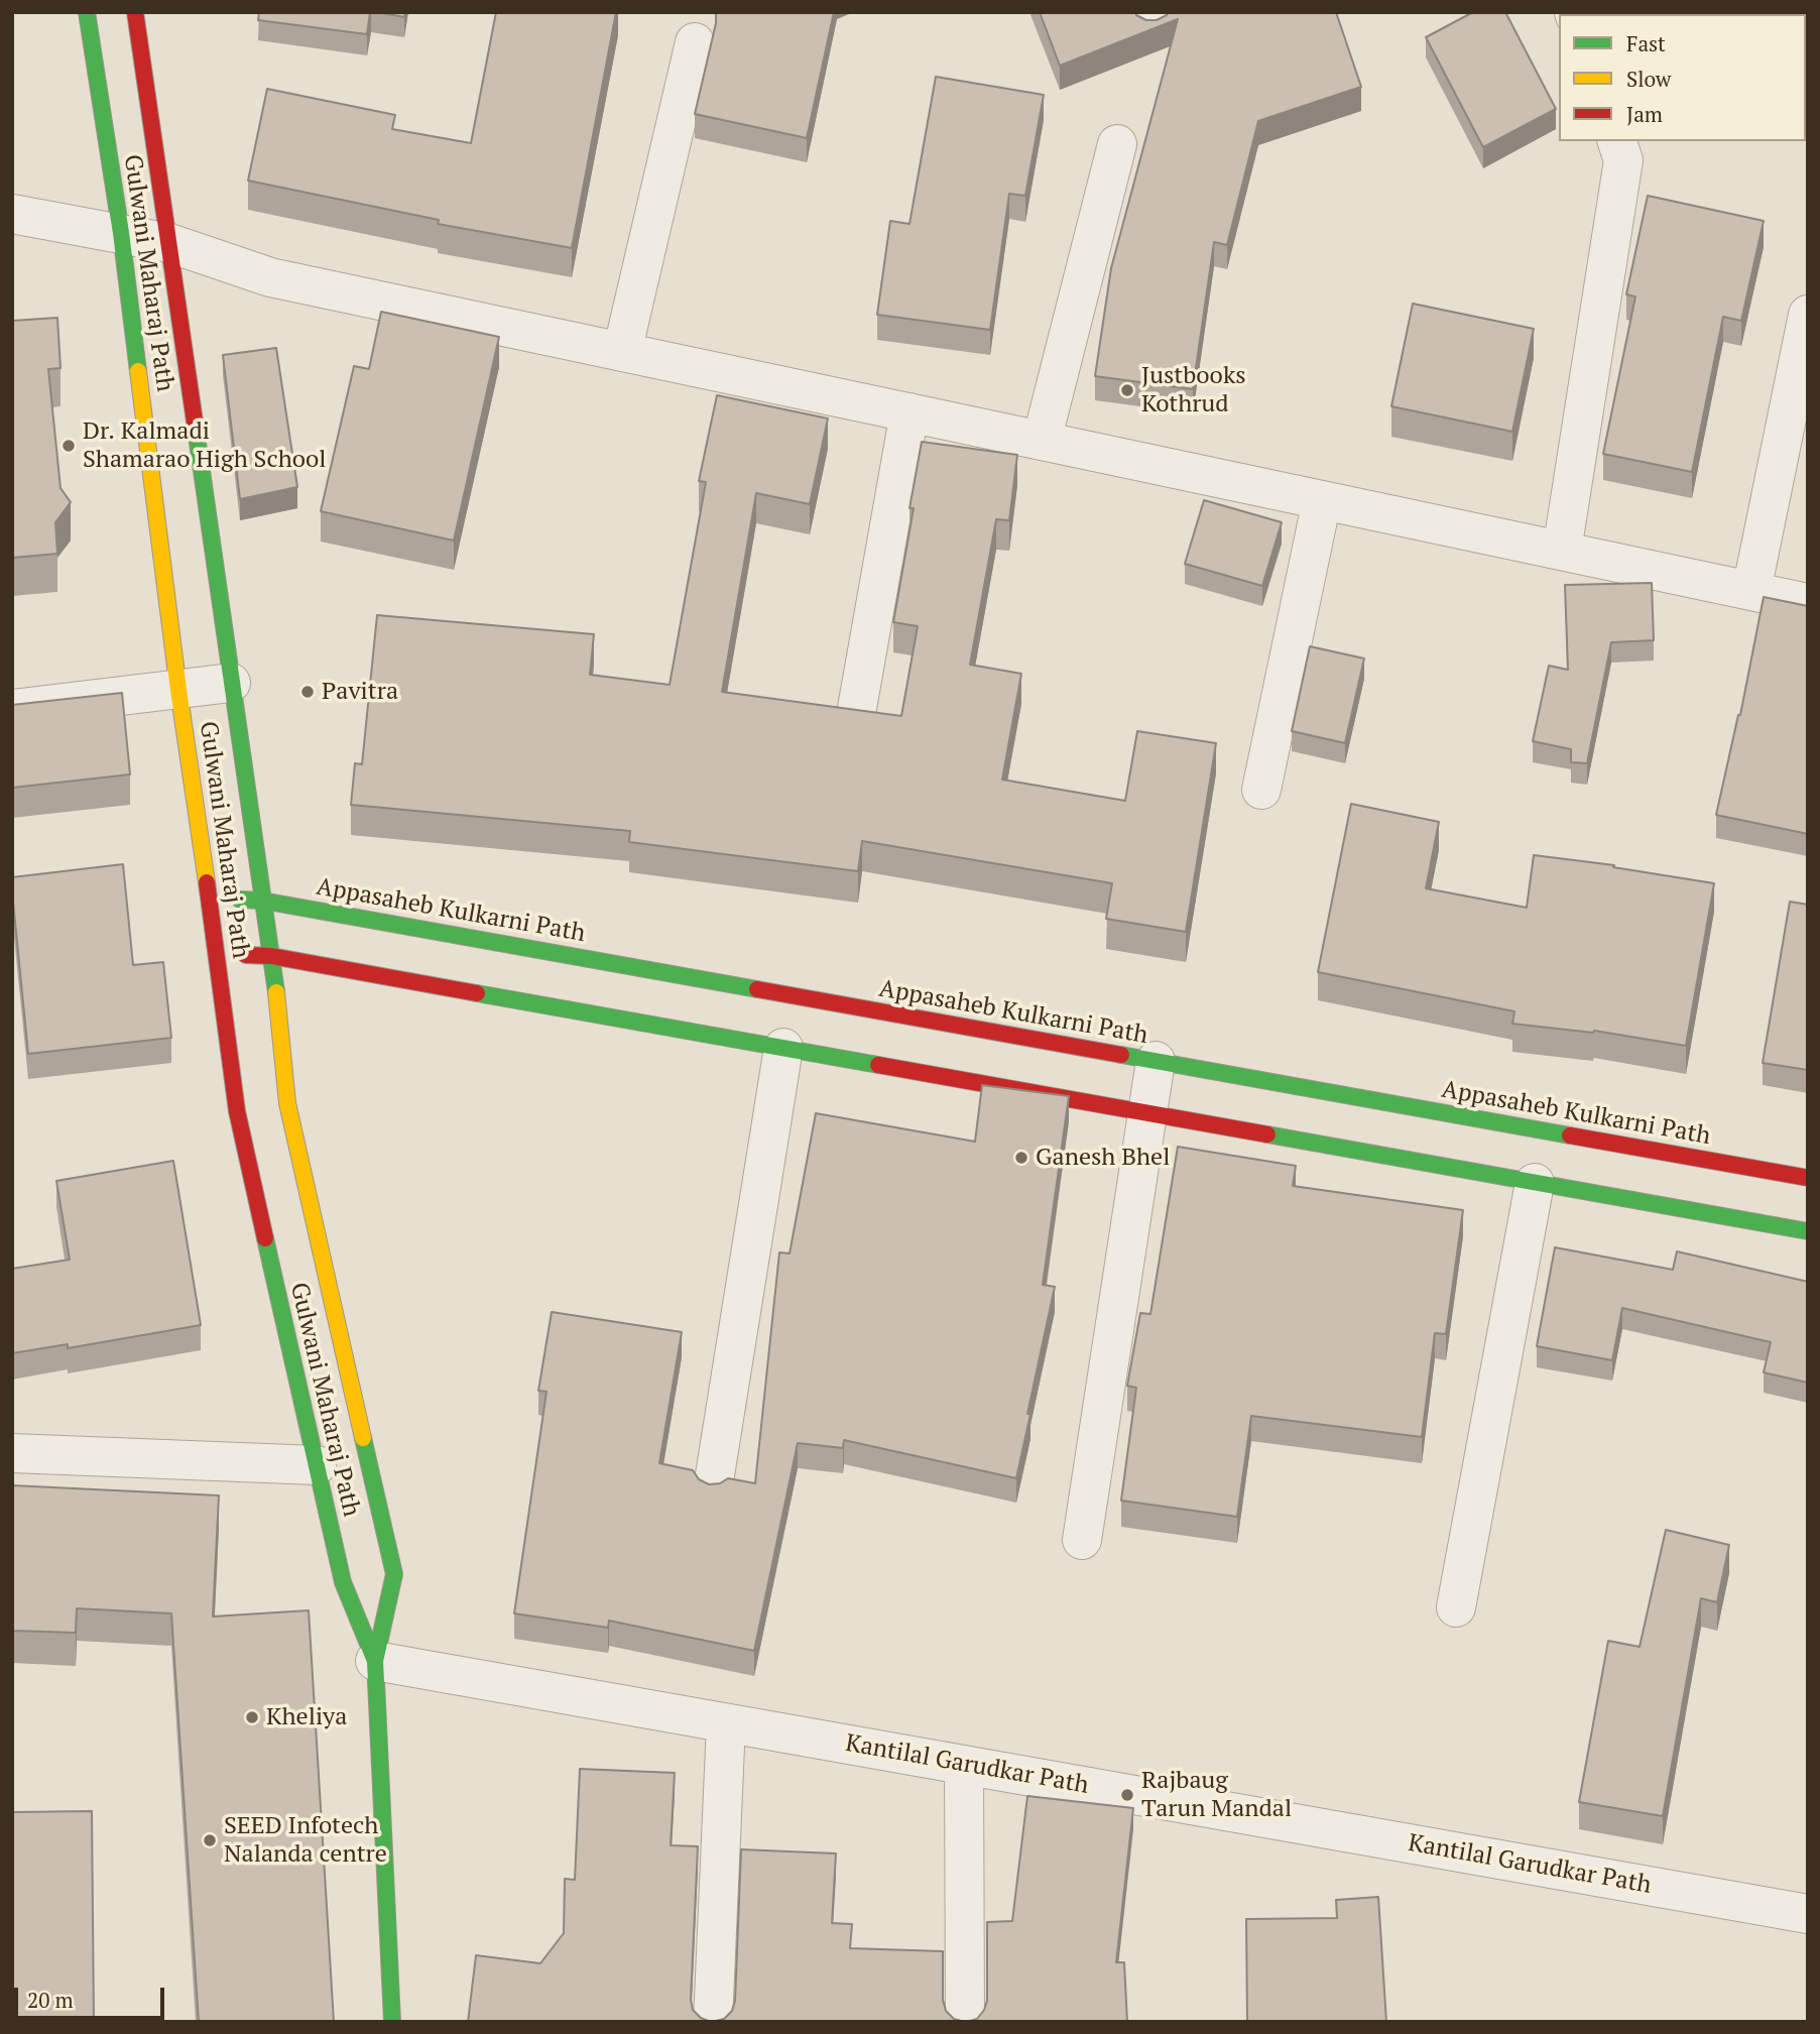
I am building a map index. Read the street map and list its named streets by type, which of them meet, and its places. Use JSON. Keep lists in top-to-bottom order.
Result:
{
  "streets": {
    "street": ["Gulwani Maharaj Path", "Appasaheb Kulkarni Path", "Kantilal Garudkar Path"]
  },
  "crossings": [
    ["Gulwani Maharaj Path", "Appasaheb Kulkarni Path"],
    ["Gulwani Maharaj Path", "Kantilal Garudkar Path"]
  ],
  "places": [
    "Justbooks Kothrud",
    "Dr. Kalmadi Shamarao High School",
    "Pavitra",
    "Ganesh Bhel",
    "Kheliya",
    "Rajbaug Tarun Mandal",
    "SEED Infotech Nalanda centre"
  ],
  "legend": ["Fast", "Slow", "Jam"],
  "scale_bar": "20 m"
}
